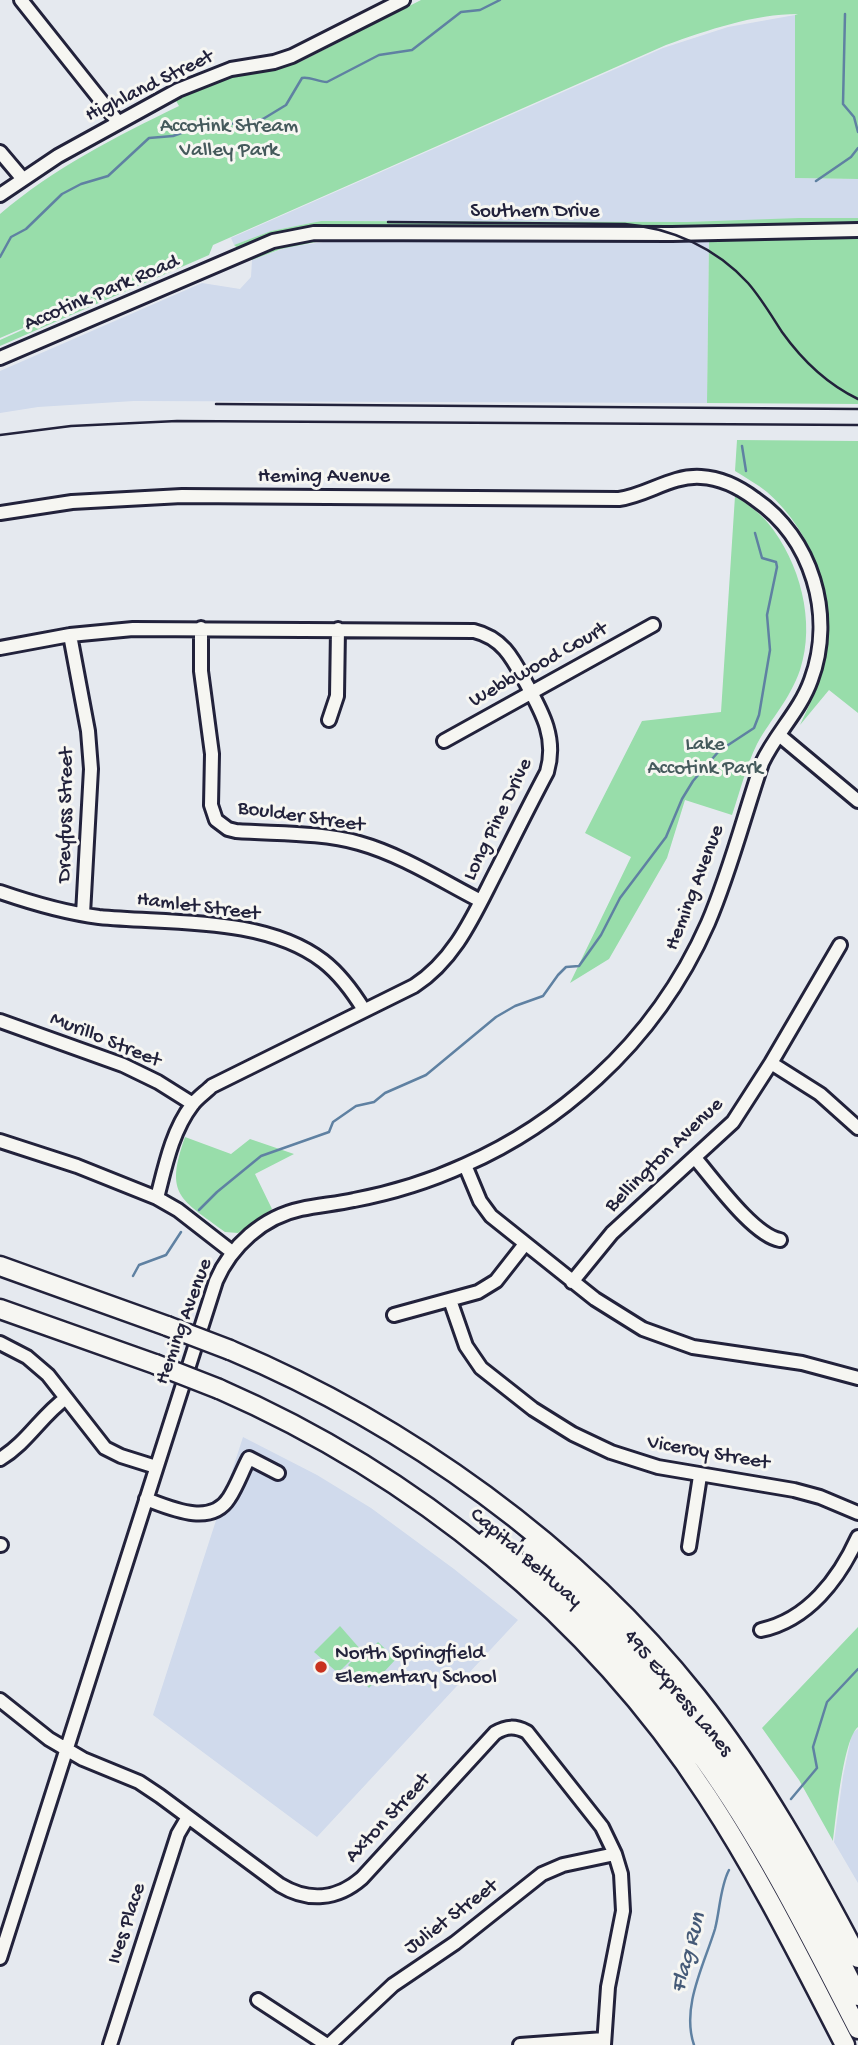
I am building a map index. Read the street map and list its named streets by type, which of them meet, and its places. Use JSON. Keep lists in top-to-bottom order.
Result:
{
  "streets": {
    "highway": ["Capital Beltway", "495 Express Lanes"],
    "street": [
      "Highland Street",
      "Southern Drive",
      "Accotink Park Road",
      "Heming Avenue",
      "Webbwood Court",
      "Dreyfuss Street",
      "Boulder Street",
      "Long Pine Drive",
      "Hamlet Street",
      "Murillo Street",
      "Bellington Avenue",
      "Viceroy Street",
      "Axton Street",
      "Juliet Street",
      "Ives Place"
    ]
  },
  "crossings": [
    ["Southern Drive", "Accotink Park Road"],
    ["Heming Avenue", "Axton Street"],
    ["Webbwood Court", "Long Pine Drive"],
    ["Dreyfuss Street", "Long Pine Drive"],
    ["Dreyfuss Street", "Hamlet Street"],
    ["Boulder Street", "Long Pine Drive"],
    ["Long Pine Drive", "Hamlet Street"],
    ["Long Pine Drive", "Murillo Street"],
    ["Capital Beltway", "495 Express Lanes"],
    ["Axton Street", "Juliet Street"],
    ["Axton Street", "Ives Place"]
  ],
  "water": ["Flag Run"],
  "parks": ["Accotink Stream Valley Park", "Lake Accotink Park"],
  "places": ["North Springfield Elementary School"]
}
